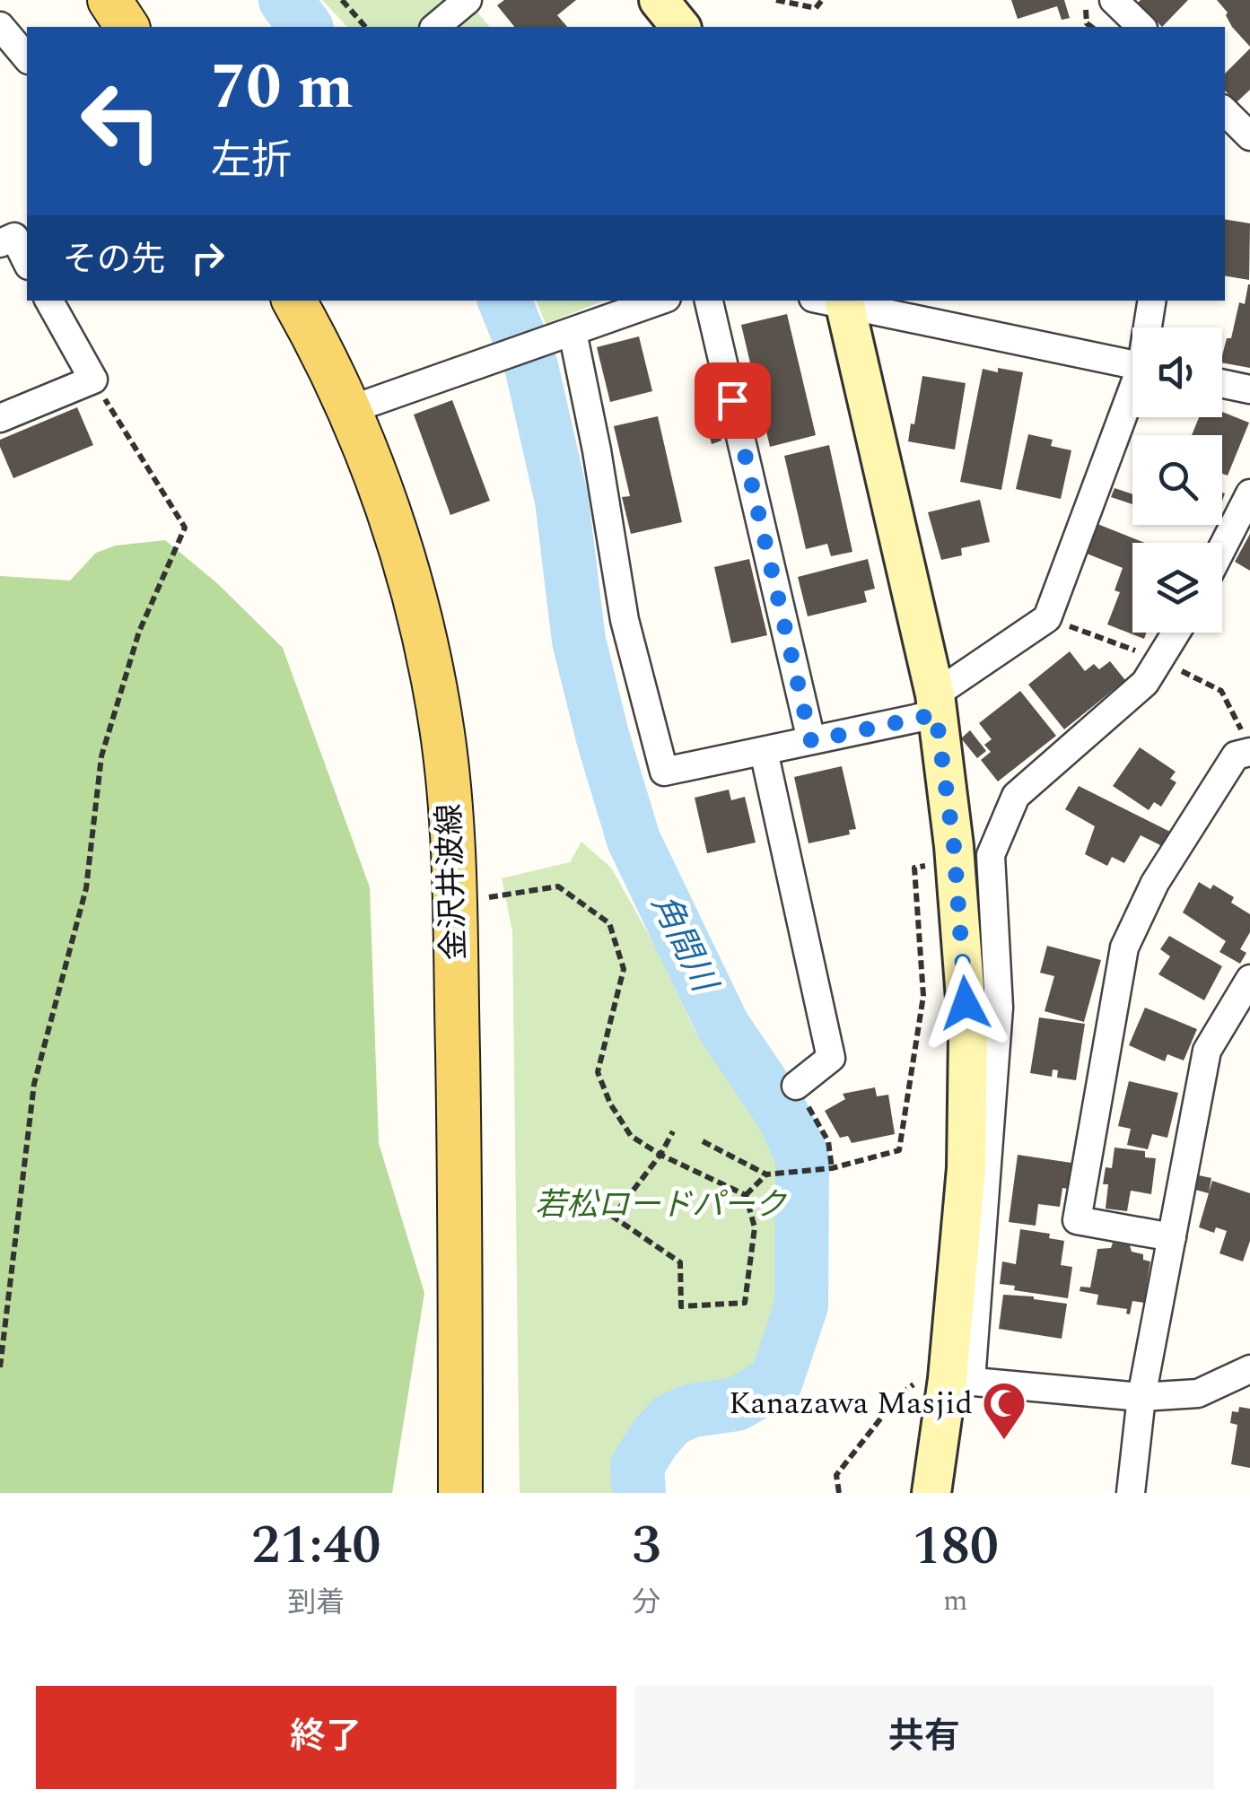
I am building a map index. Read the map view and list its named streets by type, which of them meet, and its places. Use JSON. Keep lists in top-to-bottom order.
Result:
{
  "streets": {
    "main road": ["金沢井波線"]
  },
  "water": ["角間川"],
  "parks": ["若松ロードパーク"],
  "places": {
    "mosque": ["Kanazawa Masjid"]
  },
  "page": {
    "turn": ["70 m", "左折"],
    "then": "その先",
    "eta": [
      "21:40",
      "到着",
      "3",
      "分",
      "180",
      "m"
    ],
    "buttons": ["終了", "共有"]
  }
}
